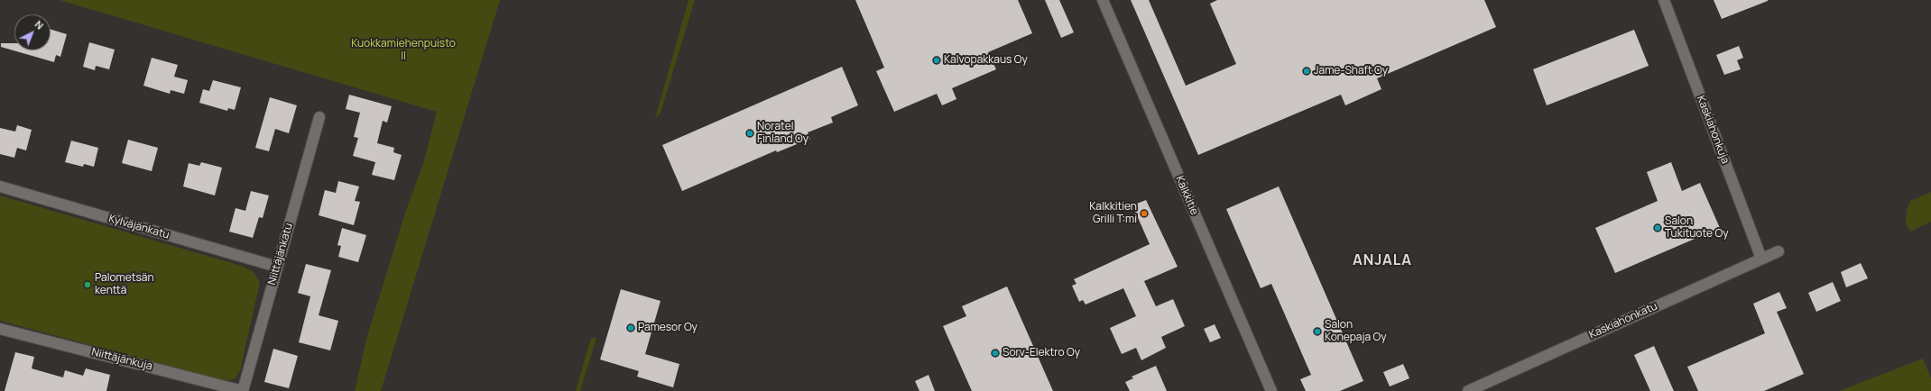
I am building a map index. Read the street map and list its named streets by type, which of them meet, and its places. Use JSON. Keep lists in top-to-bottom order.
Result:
{
  "streets": {
    "street": [
      "Kaskiahonkuja",
      "Kalkkitie",
      "Kylväjänkatu",
      "Niittäjänkatu",
      "Kaskiahonkatu",
      "Niittäjänkuja"
    ]
  },
  "crossings": [
    ["Kaskiahonkuja", "Kaskiahonkatu"],
    ["Kylväjänkatu", "Niittäjänkatu"],
    ["Niittäjänkatu", "Niittäjänkuja"]
  ],
  "districts": ["ANJALA"],
  "parks": ["Kuokkamiehenpuisto II"],
  "places": [
    "Kalvopakkaus Oy",
    "Jame-Shaft Oy",
    "Noratel Finland Oy",
    "Kalkkitien Grilli T:mi",
    "Salon Tukituote Oy",
    "Palometsän kenttä",
    "Pamesor Oy",
    "Salon Konepaja Oy",
    "Sorv-Elektro Oy"
  ],
  "north": "top right"
}
